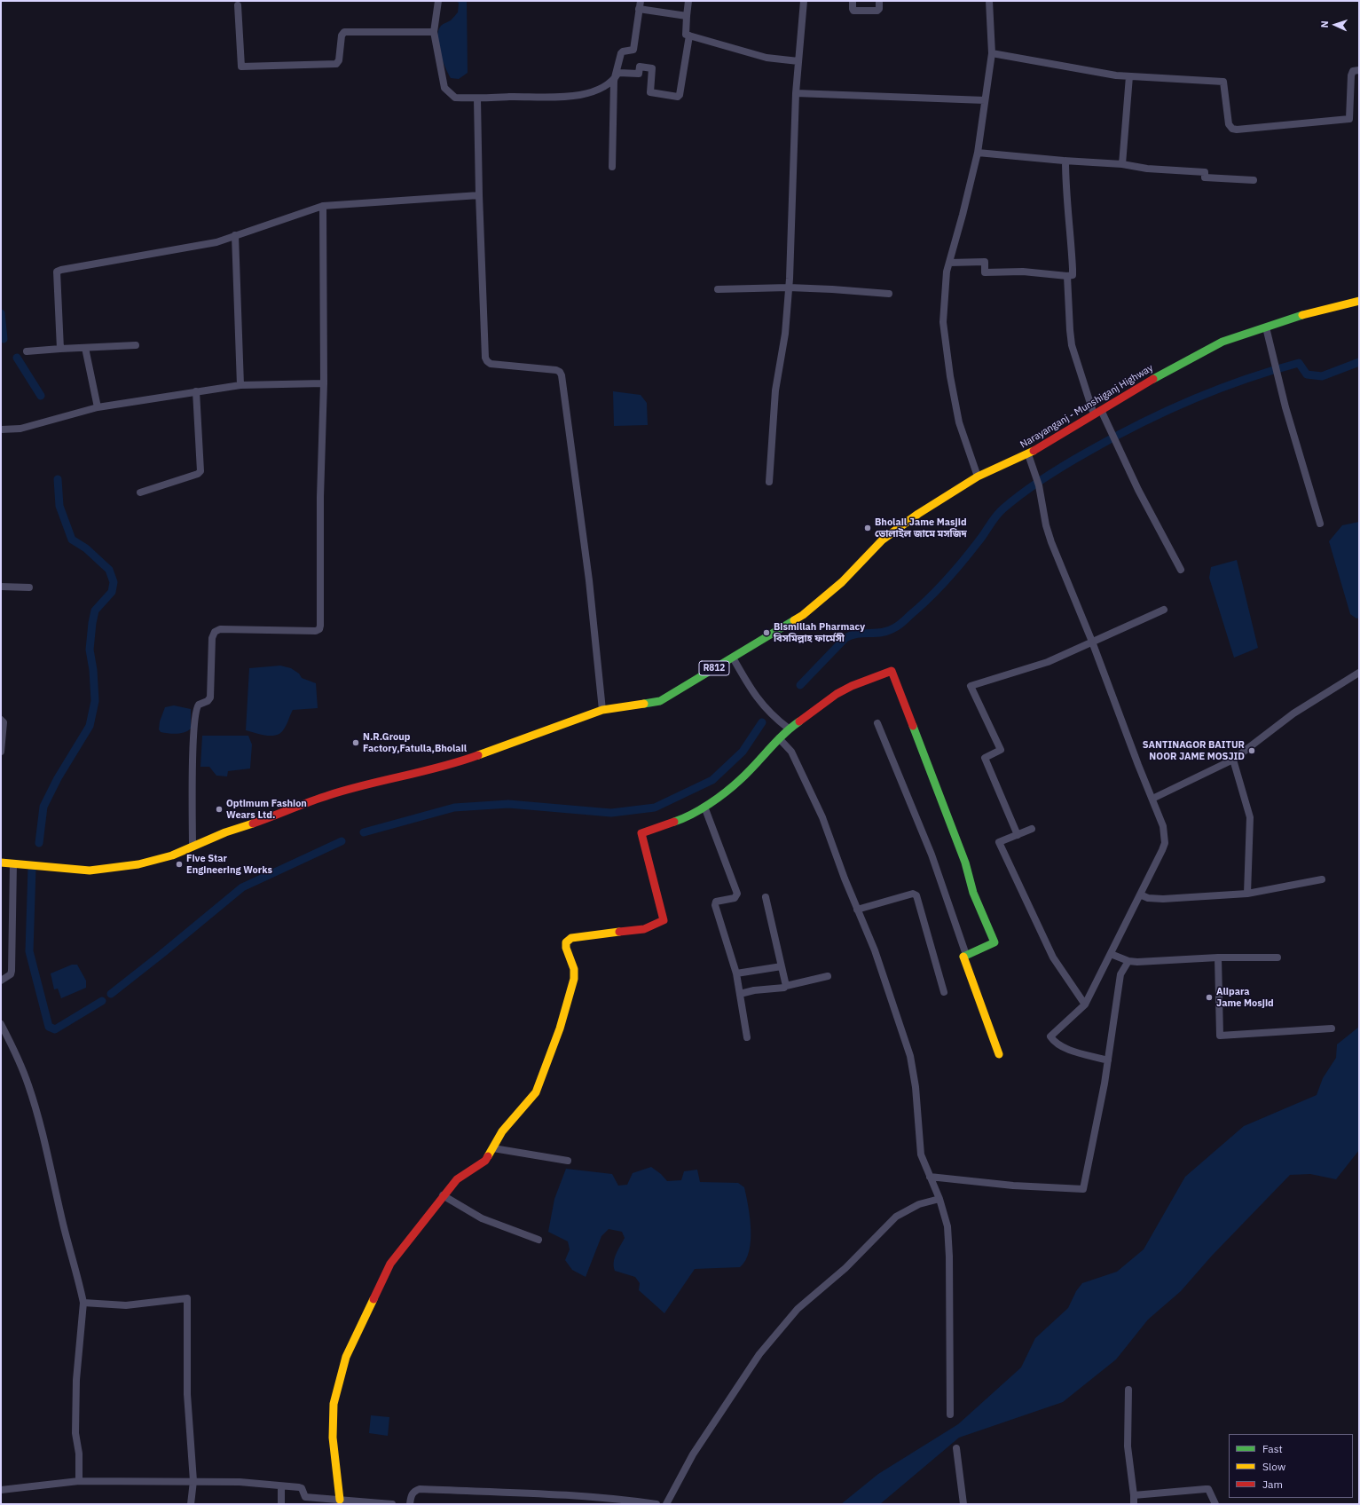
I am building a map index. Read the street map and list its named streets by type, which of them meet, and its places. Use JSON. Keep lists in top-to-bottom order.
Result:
{
  "streets": {
    "street": ["Narayanganj - Munshiganj Highway", "R812"]
  },
  "places": [
    "Bholail Jame Masjid ভোলাইল জামে মসজিদ",
    "Bismillah Pharmacy বিসমিল্লাহ ফার্মেসী",
    "N.R.Group Factory,Fatulla,Bholail",
    "SANTINAGOR BAITUR NOOR JAME MOSJID",
    "Optimum Fashion Wears Ltd.",
    "Five Star Engineering Works",
    "Alipara Jame Mosjid"
  ],
  "legend": ["Fast", "Slow", "Jam"],
  "north": "left"
}
